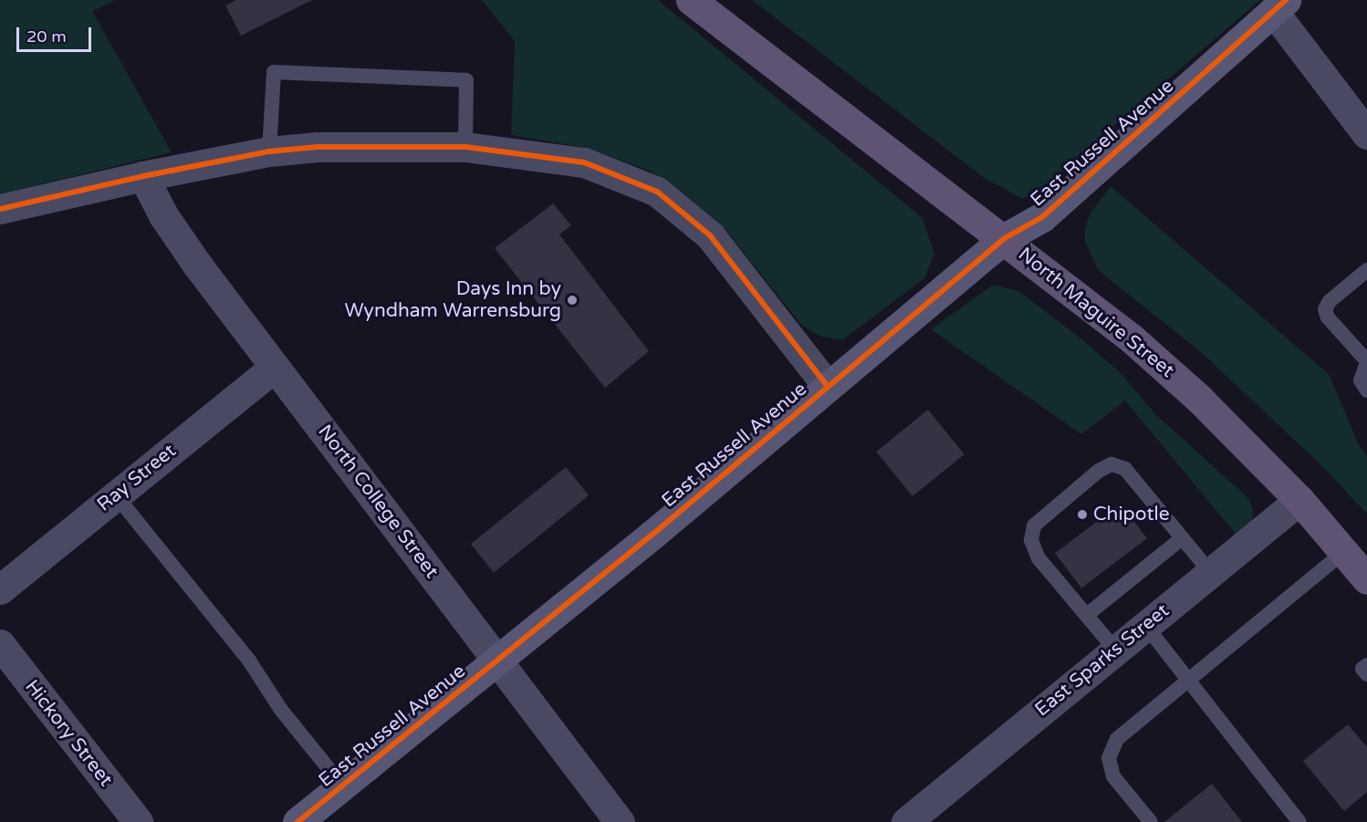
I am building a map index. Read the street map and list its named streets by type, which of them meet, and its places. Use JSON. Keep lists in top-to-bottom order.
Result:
{
  "streets": {
    "main road": ["North Maguire Street"],
    "street": [
      "East Russell Avenue",
      "Ray Street",
      "North College Street",
      "East Sparks Street",
      "Hickory Street"
    ]
  },
  "crossings": [
    ["East Russell Avenue", "North Maguire Street"],
    ["East Russell Avenue", "North College Street"],
    ["North Maguire Street", "East Sparks Street"],
    ["Ray Street", "North College Street"]
  ],
  "places": ["Days Inn by Wyndham Warrensburg", "Chipotle"],
  "scale_bar": "20 m"
}
